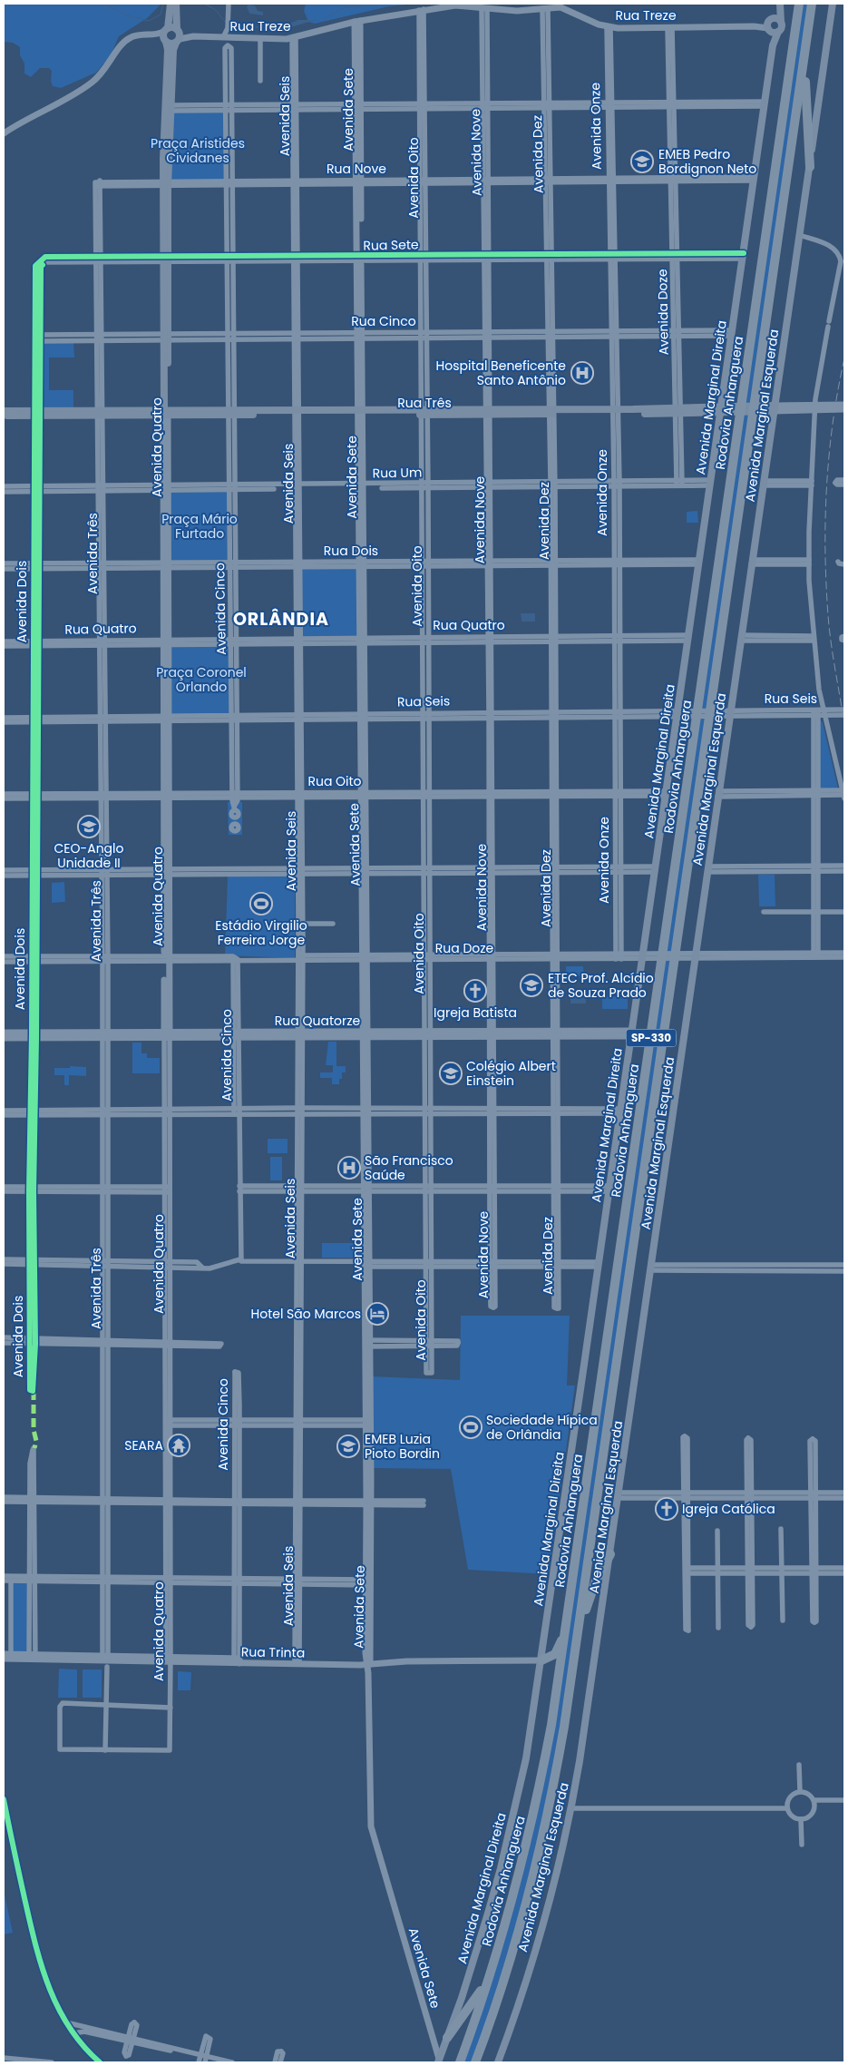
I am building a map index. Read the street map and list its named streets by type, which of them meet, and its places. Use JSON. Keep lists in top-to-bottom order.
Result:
{
  "streets": {
    "highway": ["Rodovia Anhanguera", "SP-330"],
    "main road": [
      "Avenida Marginal Direita",
      "Rua Três",
      "Avenida Marginal Esquerda",
      "Avenida Quatro"
    ],
    "street": [
      "Rua Treze",
      "Avenida Sete",
      "Avenida Seis",
      "Avenida Onze",
      "Avenida Nove",
      "Avenida Dez",
      "Rua Nove",
      "Avenida Oito",
      "Rua Sete",
      "Avenida Doze",
      "Rua Cinco",
      "Rua Um",
      "Rua Dois",
      "Avenida Três",
      "Avenida Dois",
      "Avenida Cinco",
      "Rua Quatro",
      "Rua Seis",
      "Rua Oito",
      "Rua Doze",
      "Rua Quatorze",
      "Rua Trinta"
    ]
  },
  "crossings": [
    ["Rua Treze", "Avenida Sete"],
    ["Rua Treze", "Avenida Seis"],
    ["Rua Treze", "Avenida Onze"],
    ["Rua Treze", "Avenida Nove"],
    ["Rua Treze", "Avenida Dez"],
    ["Rua Treze", "Avenida Oito"],
    ["Rua Treze", "Avenida Doze"],
    ["Rua Treze", "Avenida Marginal Direita"],
    ["Rua Treze", "Avenida Quatro"],
    ["Avenida Sete", "Rua Nove"],
    ["Avenida Sete", "Rua Sete"],
    ["Avenida Sete", "Rua Cinco"],
    ["Avenida Sete", "Avenida Marginal Direita"],
    ["Avenida Sete", "Rua Três"],
    ["Avenida Sete", "Rua Um"],
    ["Avenida Sete", "Rua Dois"],
    ["Avenida Sete", "Rua Quatro"],
    ["Avenida Sete", "Rua Seis"],
    ["Avenida Sete", "Rua Oito"],
    ["Avenida Sete", "Rua Doze"],
    ["Avenida Sete", "Rua Quatorze"],
    ["Avenida Sete", "Rua Trinta"],
    ["Avenida Seis", "Rua Nove"],
    ["Avenida Seis", "Rua Sete"],
    ["Avenida Seis", "Rua Cinco"],
    ["Avenida Seis", "Rua Três"],
    ["Avenida Seis", "Rua Um"],
    ["Avenida Seis", "Rua Dois"],
    ["Avenida Seis", "Rua Quatro"],
    ["Avenida Seis", "Rua Seis"],
    ["Avenida Seis", "Rua Oito"],
    ["Avenida Seis", "Rua Doze"],
    ["Avenida Seis", "Rua Quatorze"],
    ["Avenida Seis", "Rua Trinta"],
    ["Avenida Onze", "Rua Nove"],
    ["Avenida Onze", "Rua Sete"],
    ["Avenida Onze", "Rua Cinco"],
    ["Avenida Onze", "Rua Três"],
    ["Avenida Onze", "Rua Um"],
    ["Avenida Onze", "Rua Dois"],
    ["Avenida Onze", "Rua Quatro"],
    ["Avenida Onze", "Rua Seis"],
    ["Avenida Onze", "Rua Oito"],
    ["Avenida Onze", "Rua Doze"],
    ["Avenida Nove", "Rua Nove"],
    ["Avenida Nove", "Rua Sete"],
    ["Avenida Nove", "Rua Cinco"],
    ["Avenida Nove", "Rua Três"],
    ["Avenida Nove", "Rua Um"],
    ["Avenida Nove", "Rua Dois"],
    ["Avenida Nove", "Rua Quatro"],
    ["Avenida Nove", "Rua Seis"],
    ["Avenida Nove", "Rua Oito"],
    ["Avenida Nove", "Rua Doze"],
    ["Avenida Nove", "Rua Quatorze"],
    ["Avenida Dez", "Rua Nove"],
    ["Avenida Dez", "Rua Sete"],
    ["Avenida Dez", "Rua Cinco"],
    ["Avenida Dez", "Rua Três"],
    ["Avenida Dez", "Rua Um"],
    ["Avenida Dez", "Rua Dois"],
    ["Avenida Dez", "Rua Quatro"],
    ["Avenida Dez", "Rua Seis"],
    ["Avenida Dez", "Rua Oito"],
    ["Avenida Dez", "Rua Doze"],
    ["Avenida Dez", "Rua Quatorze"],
    ["Rua Nove", "Avenida Oito"],
    ["Rua Nove", "Avenida Doze"],
    ["Rua Nove", "Avenida Marginal Direita"],
    ["Rua Nove", "Avenida Quatro"],
    ["Rua Nove", "Avenida Três"],
    ["Rua Nove", "Avenida Cinco"],
    ["Avenida Oito", "Rua Sete"],
    ["Avenida Oito", "Rua Cinco"],
    ["Avenida Oito", "Rua Três"],
    ["Avenida Oito", "Rua Um"],
    ["Avenida Oito", "Rua Dois"],
    ["Avenida Oito", "Rua Quatro"],
    ["Avenida Oito", "Rua Seis"],
    ["Avenida Oito", "Rua Oito"],
    ["Avenida Oito", "Rua Doze"],
    ["Avenida Oito", "Rua Quatorze"],
    ["Rua Sete", "Avenida Doze"],
    ["Rua Sete", "Avenida Marginal Direita"],
    ["Rua Sete", "Avenida Quatro"],
    ["Rua Sete", "Avenida Três"],
    ["Rua Sete", "Avenida Dois"],
    ["Rua Sete", "Avenida Cinco"],
    ["Avenida Doze", "Rua Cinco"],
    ["Avenida Doze", "Rua Três"],
    ["Avenida Doze", "Rua Um"],
    ["Rua Cinco", "Avenida Marginal Direita"],
    ["Rua Cinco", "Avenida Quatro"],
    ["Rua Cinco", "Avenida Três"],
    ["Rua Cinco", "Avenida Dois"],
    ["Rua Cinco", "Avenida Cinco"],
    ["Avenida Marginal Direita", "Rua Três"],
    ["Avenida Marginal Direita", "Rua Um"],
    ["Avenida Marginal Direita", "Rua Dois"],
    ["Avenida Marginal Direita", "Rua Quatro"],
    ["Avenida Marginal Direita", "Rua Seis"],
    ["Avenida Marginal Direita", "Rua Oito"],
    ["Avenida Marginal Direita", "Rua Doze"],
    ["Avenida Marginal Direita", "Rua Quatorze"],
    ["Avenida Marginal Direita", "Rua Trinta"],
    ["Rua Três", "Avenida Marginal Esquerda"],
    ["Rua Três", "Avenida Quatro"],
    ["Rua Três", "Avenida Três"],
    ["Rua Três", "Avenida Dois"],
    ["Rua Três", "Avenida Cinco"],
    ["Avenida Marginal Esquerda", "Rua Seis"],
    ["Avenida Marginal Esquerda", "Rua Doze"],
    ["Avenida Quatro", "Rua Um"],
    ["Avenida Quatro", "Rua Dois"],
    ["Avenida Quatro", "Avenida Três"],
    ["Avenida Quatro", "Rua Quatro"],
    ["Avenida Quatro", "Rua Seis"],
    ["Avenida Quatro", "Rua Oito"],
    ["Avenida Quatro", "Rua Doze"],
    ["Avenida Quatro", "Rua Quatorze"],
    ["Avenida Quatro", "Rua Trinta"],
    ["Rua Um", "Avenida Três"],
    ["Rua Um", "Avenida Dois"],
    ["Rua Um", "Avenida Cinco"],
    ["Rua Dois", "Avenida Três"],
    ["Rua Dois", "Avenida Dois"],
    ["Rua Dois", "Avenida Cinco"],
    ["Avenida Três", "Rua Quatro"],
    ["Avenida Três", "Rua Seis"],
    ["Avenida Três", "Rua Oito"],
    ["Avenida Três", "Rua Doze"],
    ["Avenida Três", "Rua Quatorze"],
    ["Avenida Três", "Rua Trinta"],
    ["Avenida Dois", "Rua Quatro"],
    ["Avenida Dois", "Rua Seis"],
    ["Avenida Dois", "Rua Oito"],
    ["Avenida Dois", "Rua Doze"],
    ["Avenida Dois", "Rua Quatorze"],
    ["Avenida Cinco", "Rua Quatro"],
    ["Avenida Cinco", "Rua Seis"],
    ["Avenida Cinco", "Rua Oito"],
    ["Avenida Cinco", "Rua Doze"],
    ["Avenida Cinco", "Rua Quatorze"],
    ["Avenida Cinco", "Rua Trinta"]
  ],
  "districts": ["ORLÂNDIA"],
  "parks": ["Praça Aristides Cividanes", "Praça Mário Furtado", "Praça Coronel Orlando"],
  "places": {
    "school or university": [
      "EMEB Pedro Bordignon Neto",
      "CEO-Anglo Unidade II",
      "ETEC Prof. Alcídio de Souza Prado",
      "Colégio Albert Einstein",
      "EMEB Luzia Pioto Bordin"
    ],
    "hospital": ["Hospital Beneficente Santo Antônio", "São Francisco Saúde"],
    "sports": ["Estádio Virgilio Ferreira Jorge", "Sociedade Hípica de Orlândia"],
    "church": ["Igreja Batista", "Igreja Católica"],
    "hotel": ["Hotel São Marcos"],
    "temple": ["SEARA"]
  }
}
